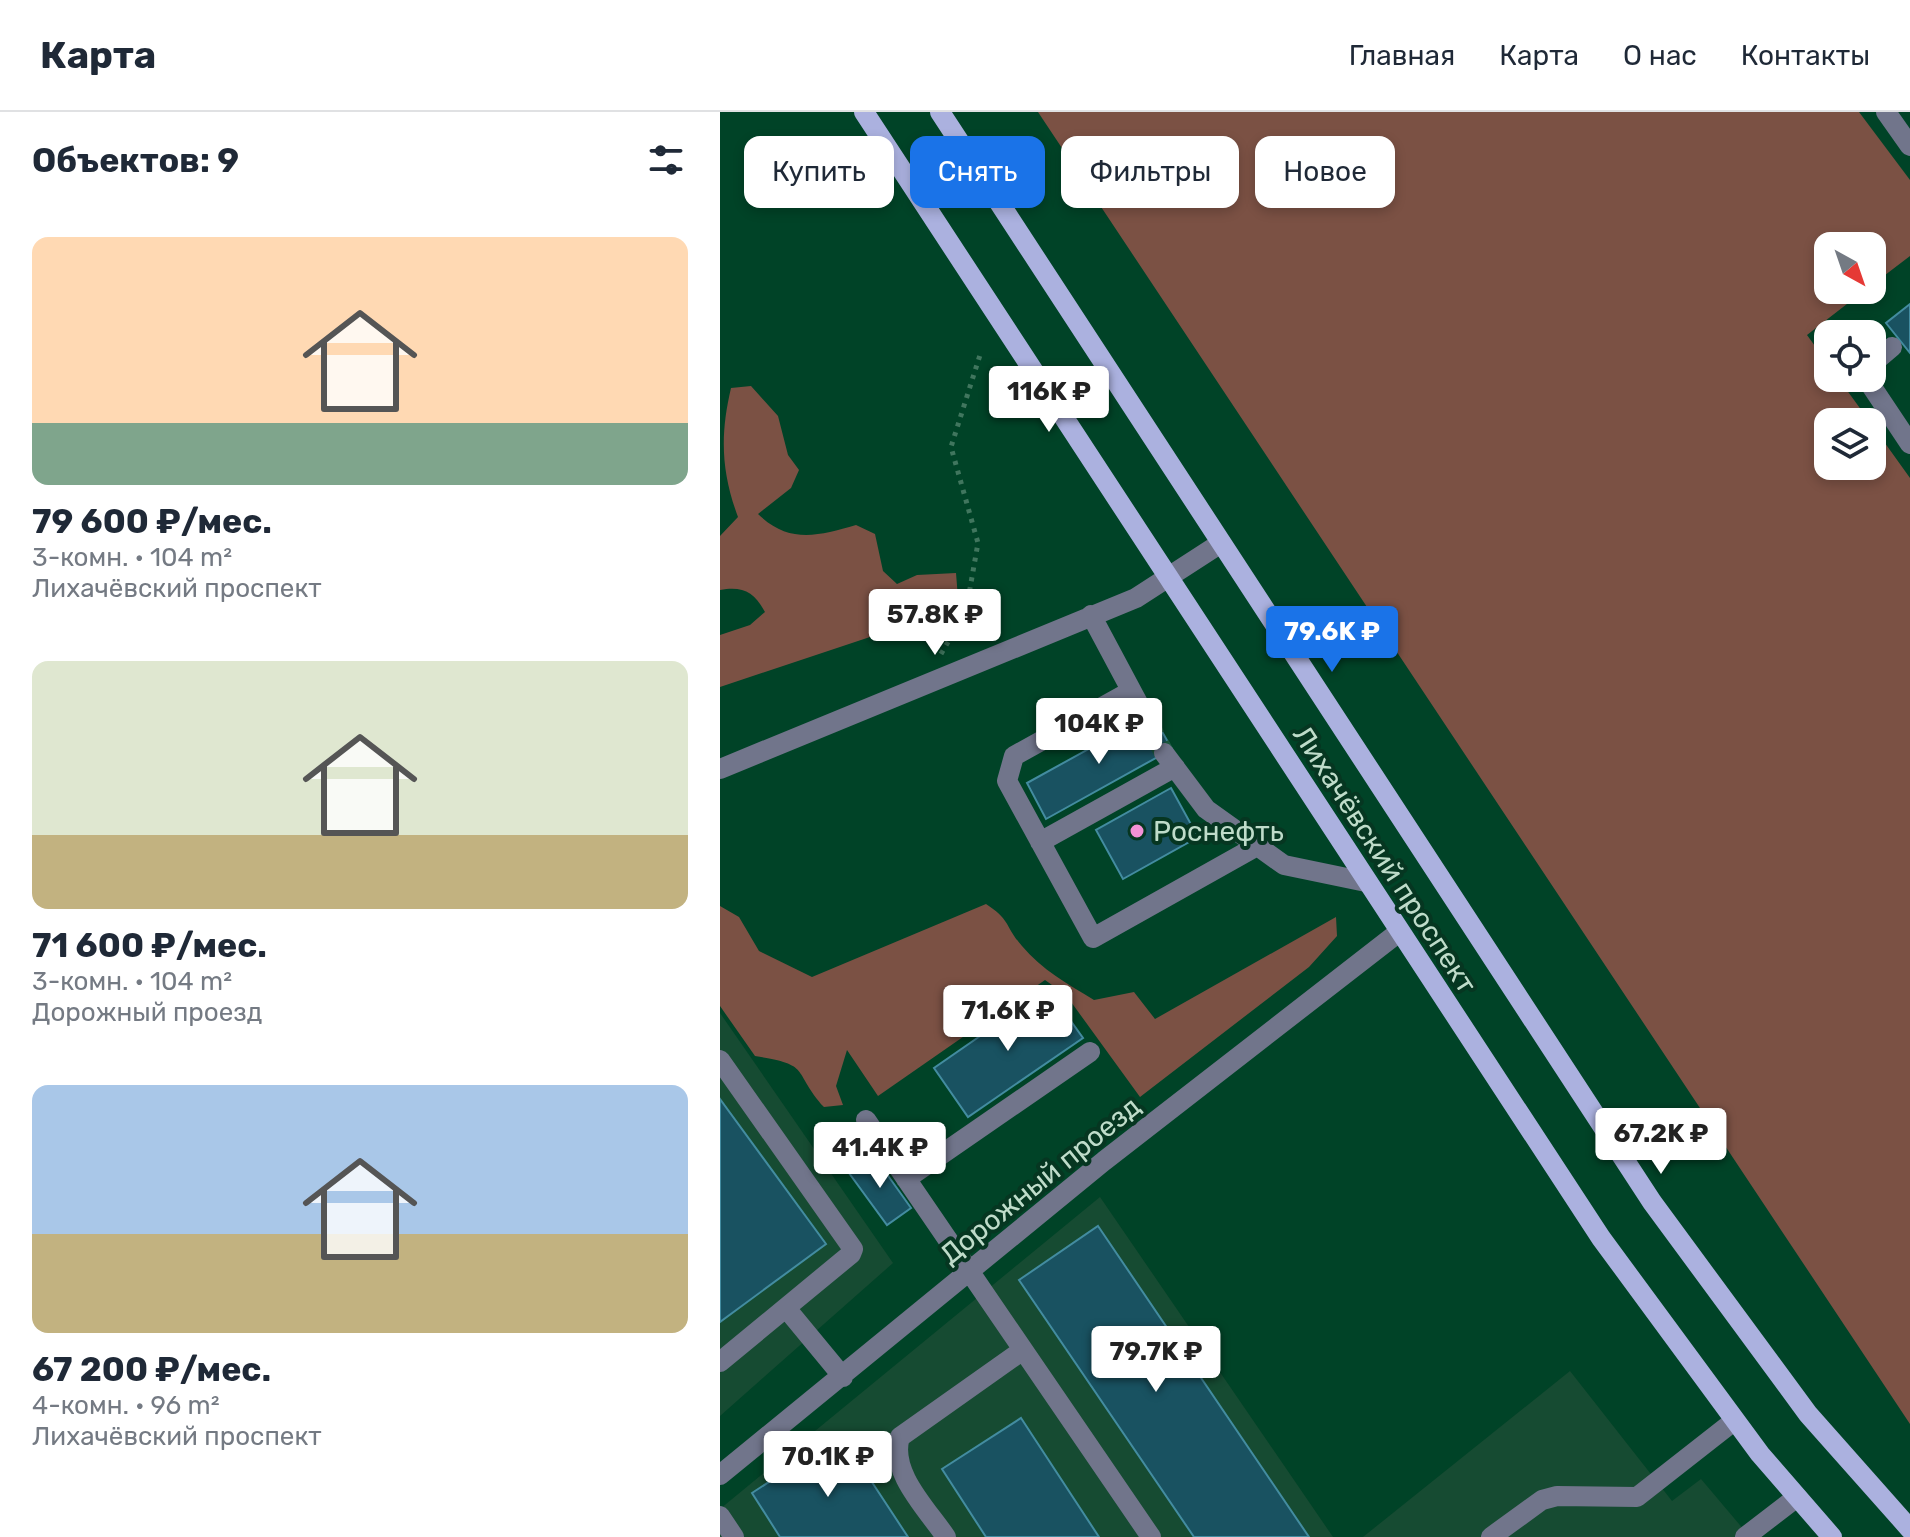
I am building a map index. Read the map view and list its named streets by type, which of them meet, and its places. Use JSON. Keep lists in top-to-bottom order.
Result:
{
  "streets": {
    "main road": ["Лихачёвский проспект"],
    "street": ["Дорожный проезд"]
  },
  "crossings": [
    ["Лихачёвский проспект", "Дорожный проезд"]
  ],
  "places": ["Роснефть"],
  "north": "bottom right",
  "page": {
    "header": "Карта",
    "nav": [
      "Главная",
      "Карта",
      "О нас",
      "Контакты"
    ],
    "heading": "Объектов: 9",
    "chip": [
      "Купить",
      "Снять",
      "Фильтры",
      "Новое"
    ],
    "list": [
      {
        "name": "79 600 ₽/мес.",
        "note": "3-комн. · 104 m² · Лихачёвский проспект"
      },
      {
        "name": "71 600 ₽/мес.",
        "note": "3-комн. · 104 m² · Дорожный проезд"
      },
      {
        "name": "67 200 ₽/мес.",
        "note": "4-комн. · 96 m² · Лихачёвский проспект"
      }
    ],
    "price": [
      "116K ₽",
      "57.8K ₽",
      "79.6K ₽",
      "104K ₽",
      "71.6K ₽",
      "67.2K ₽",
      "41.4K ₽",
      "79.7K ₽",
      "70.1K ₽"
    ]
  }
}
